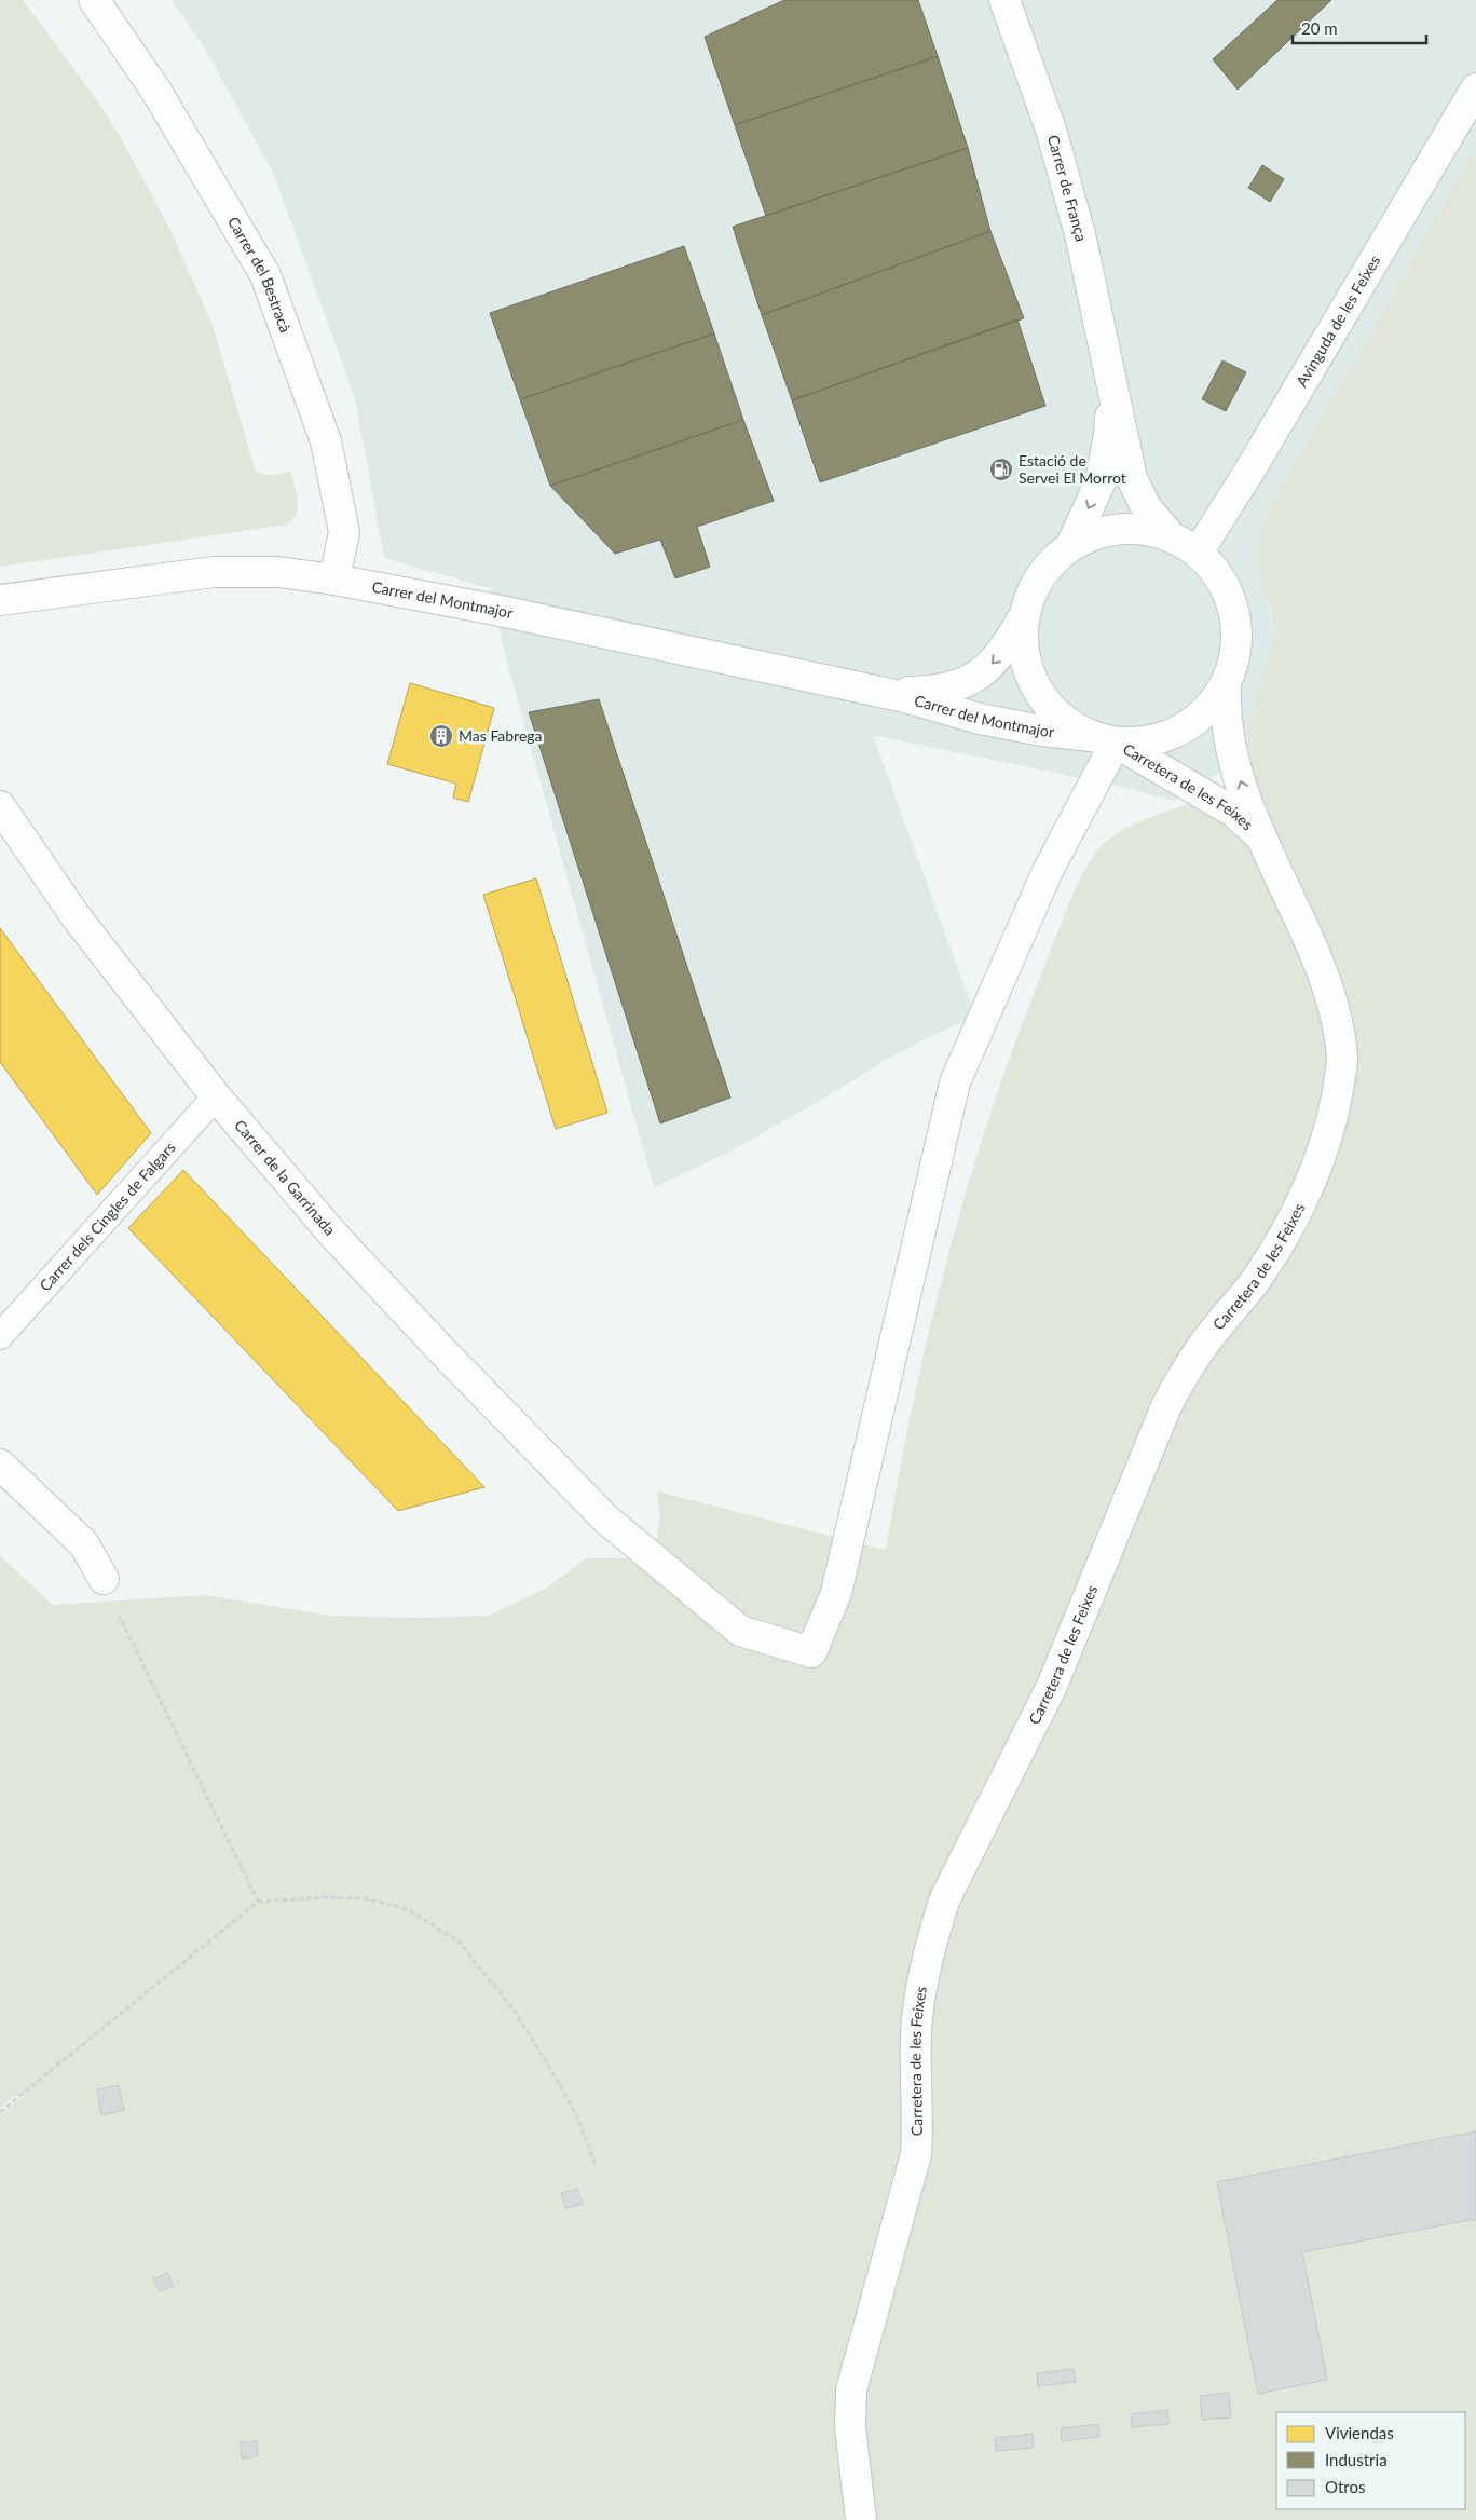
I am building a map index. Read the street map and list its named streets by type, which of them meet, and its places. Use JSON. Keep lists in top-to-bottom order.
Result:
{
  "streets": {
    "street": [
      "Carrer de França",
      "Carrer del Bestracà",
      "Avinguda de les Feixes",
      "Carrer del Montmajor",
      "Carretera de les Feixes",
      "Carrer de la Garrinada"
    ],
    "lane": ["Carrer dels Cingles de Falgars"]
  },
  "crossings": [
    ["Carrer del Bestracà", "Carrer del Montmajor"],
    ["Carrer del Montmajor", "Carretera de les Feixes"],
    ["Carrer del Montmajor", "Carrer de la Garrinada"],
    ["Carretera de les Feixes", "Carrer de la Garrinada"],
    ["Carrer de la Garrinada", "Carrer dels Cingles de Falgars"]
  ],
  "places": {
    "fuel station": ["Estació de Servei El Morrot"],
    "building": ["Mas Fabrega"]
  },
  "legend": ["Viviendas", "Industria", "Otros"],
  "scale_bar": "20 m"
}
